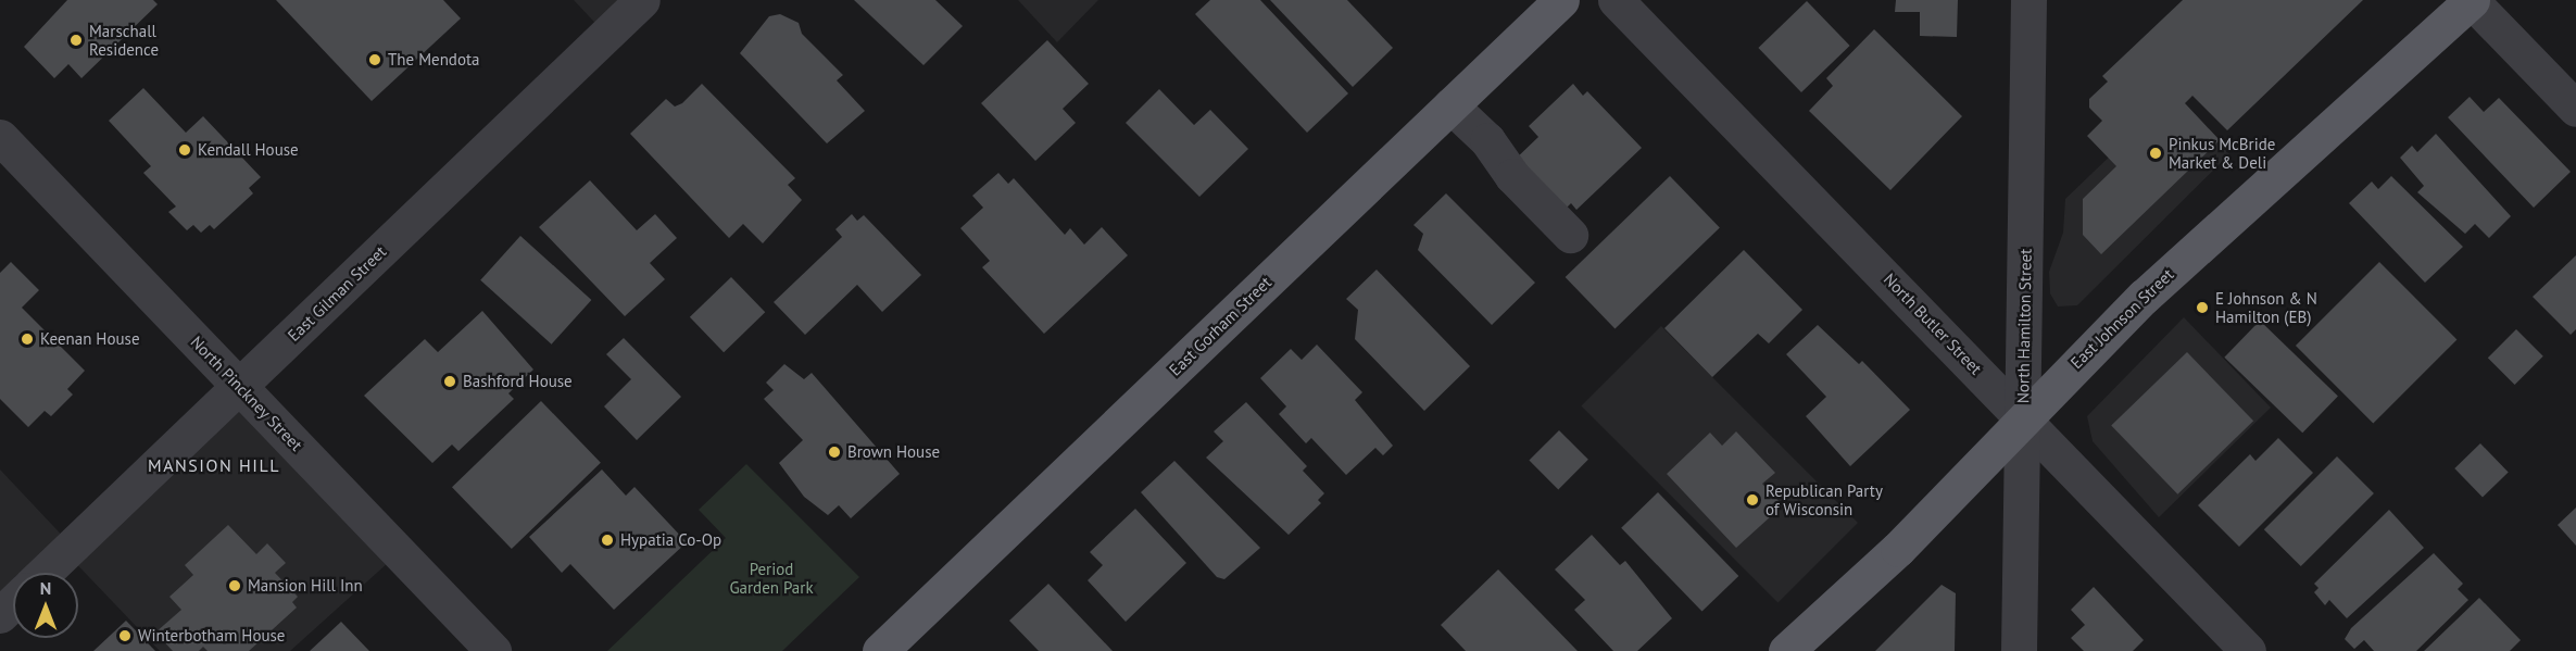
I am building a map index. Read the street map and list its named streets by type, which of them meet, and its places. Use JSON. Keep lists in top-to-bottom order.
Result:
{
  "streets": {
    "main road": ["East Johnson Street", "East Gorham Street"],
    "street": [
      "East Gilman Street",
      "North Butler Street",
      "North Hamilton Street",
      "North Pinckney Street"
    ]
  },
  "crossings": [
    ["East Gilman Street", "North Pinckney Street"],
    ["East Johnson Street", "North Butler Street"],
    ["East Johnson Street", "North Hamilton Street"],
    ["North Butler Street", "North Hamilton Street"]
  ],
  "districts": ["MANSION HILL"],
  "parks": ["Period Garden Park"],
  "places": [
    "Marschall Residence",
    "The Mendota",
    "Kendall House",
    "Pinkus McBride Market & Deli",
    "E Johnson & N Hamilton (EB)",
    "Keenan House",
    "Bashford House",
    "Brown House",
    "Republican Party of Wisconsin",
    "Hypatia Co-Op",
    "Mansion Hill Inn",
    "Winterbotham House"
  ],
  "north": "top"
}
